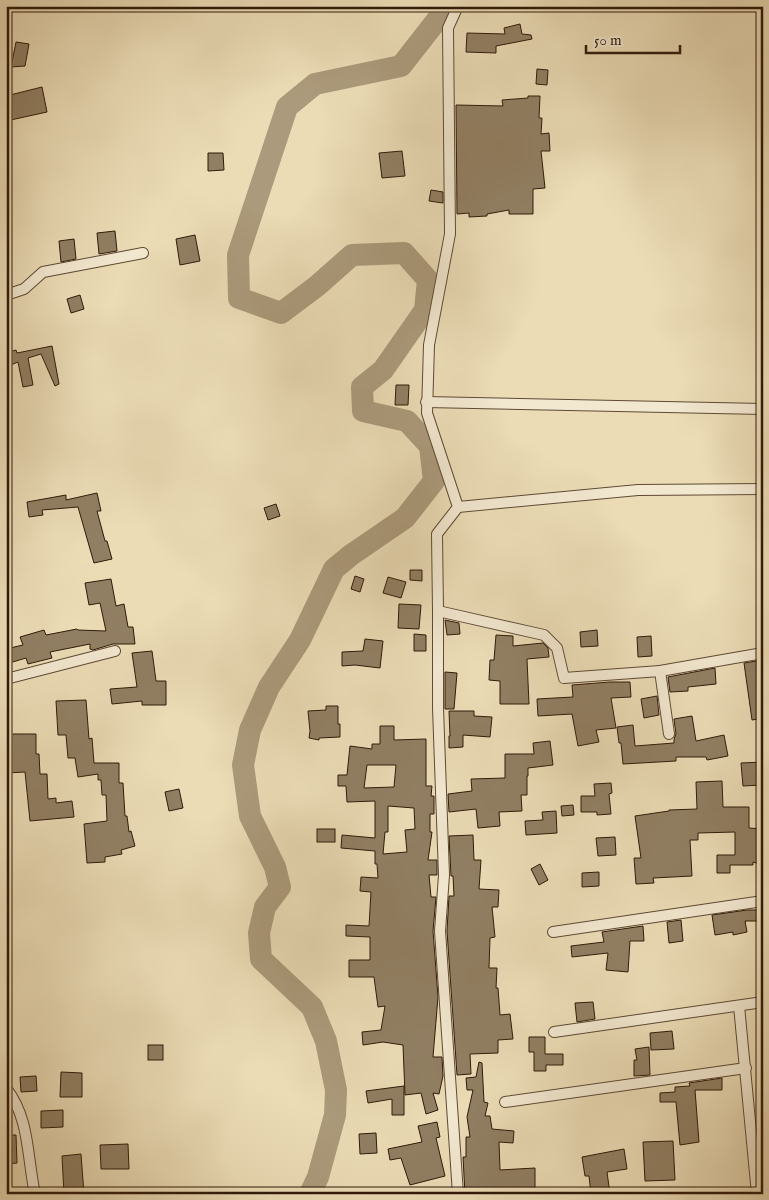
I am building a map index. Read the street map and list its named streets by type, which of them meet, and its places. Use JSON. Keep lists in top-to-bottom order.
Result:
{
  "scale_bar": "50 m"
}
